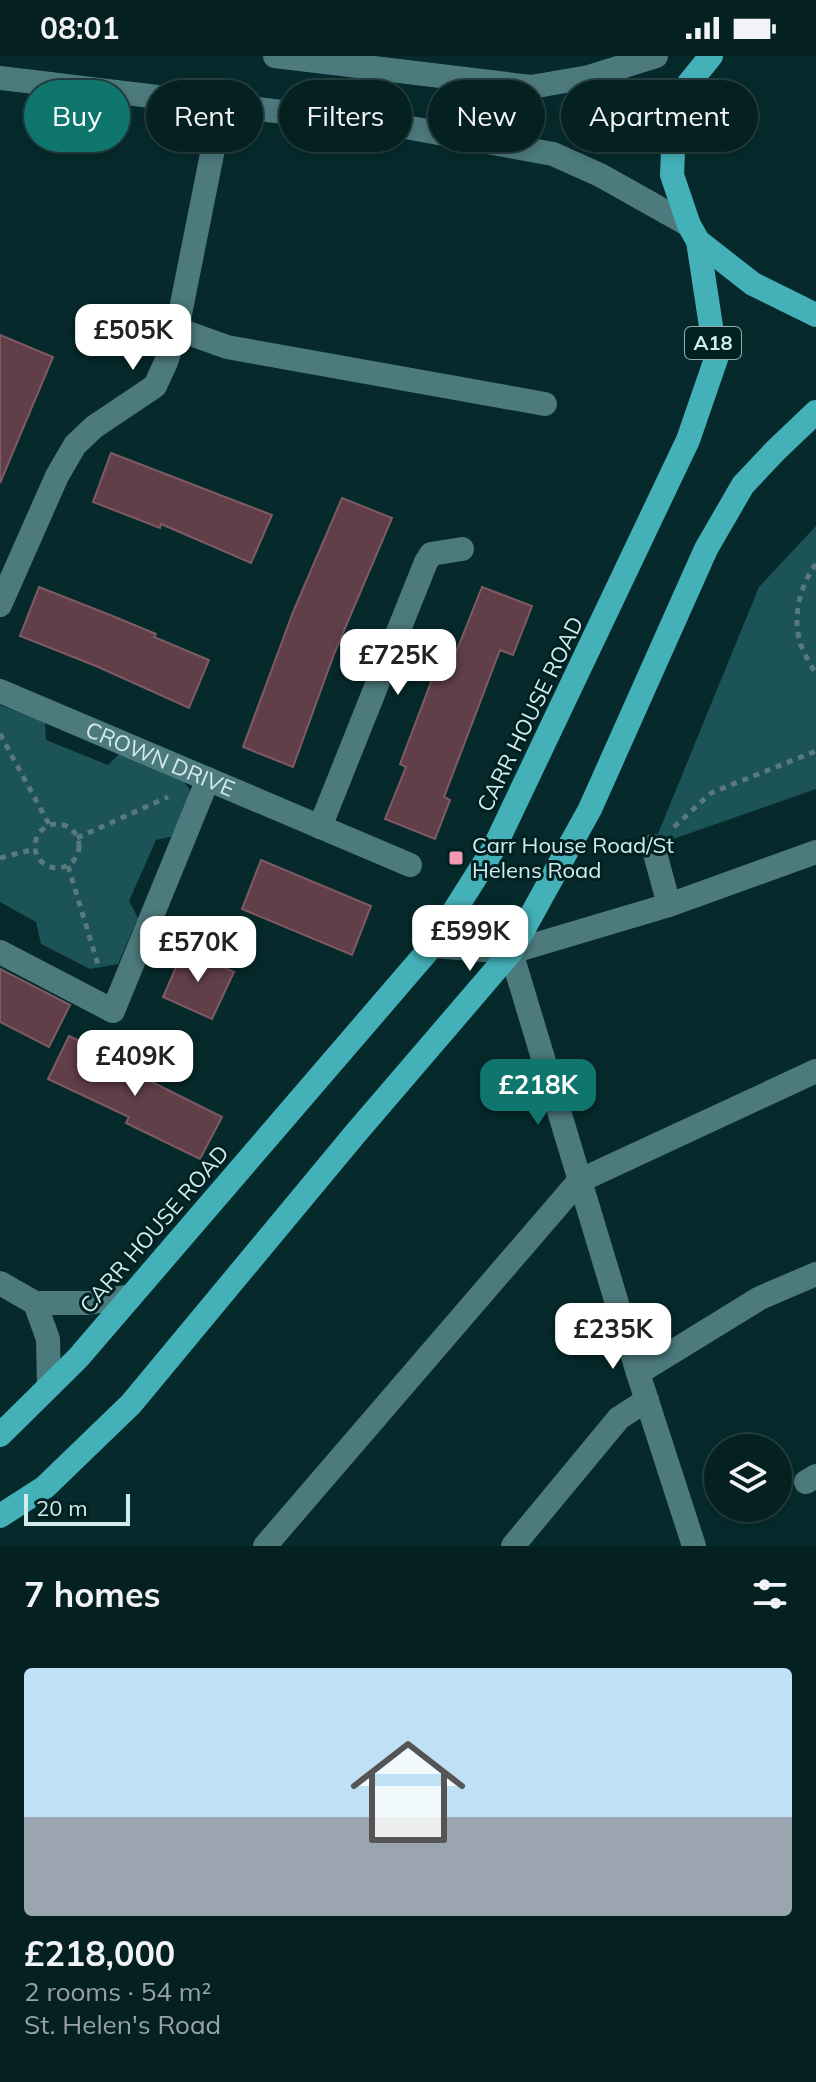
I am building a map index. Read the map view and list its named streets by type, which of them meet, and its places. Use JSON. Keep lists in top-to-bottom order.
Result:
{
  "streets": {
    "highway": ["A18", "CARR HOUSE ROAD"],
    "street": ["CROWN DRIVE"]
  },
  "places": {
    "transit": ["Carr House Road/St Helens Road"]
  },
  "scale_bar": "20 m",
  "page": {
    "status": "08:01",
    "chip": [
      "Buy",
      "Rent",
      "Filters",
      "New",
      "Apartment"
    ],
    "price": [
      "£505K",
      "£725K",
      "£599K",
      "£570K",
      "£409K",
      "£218K",
      "£235K"
    ],
    "scale": "20 m",
    "heading": "7 homes",
    "list": [
      {
        "name": "£218,000",
        "note": "2 rooms · 54 m² · St. Helen's Road"
      }
    ]
  }
}
